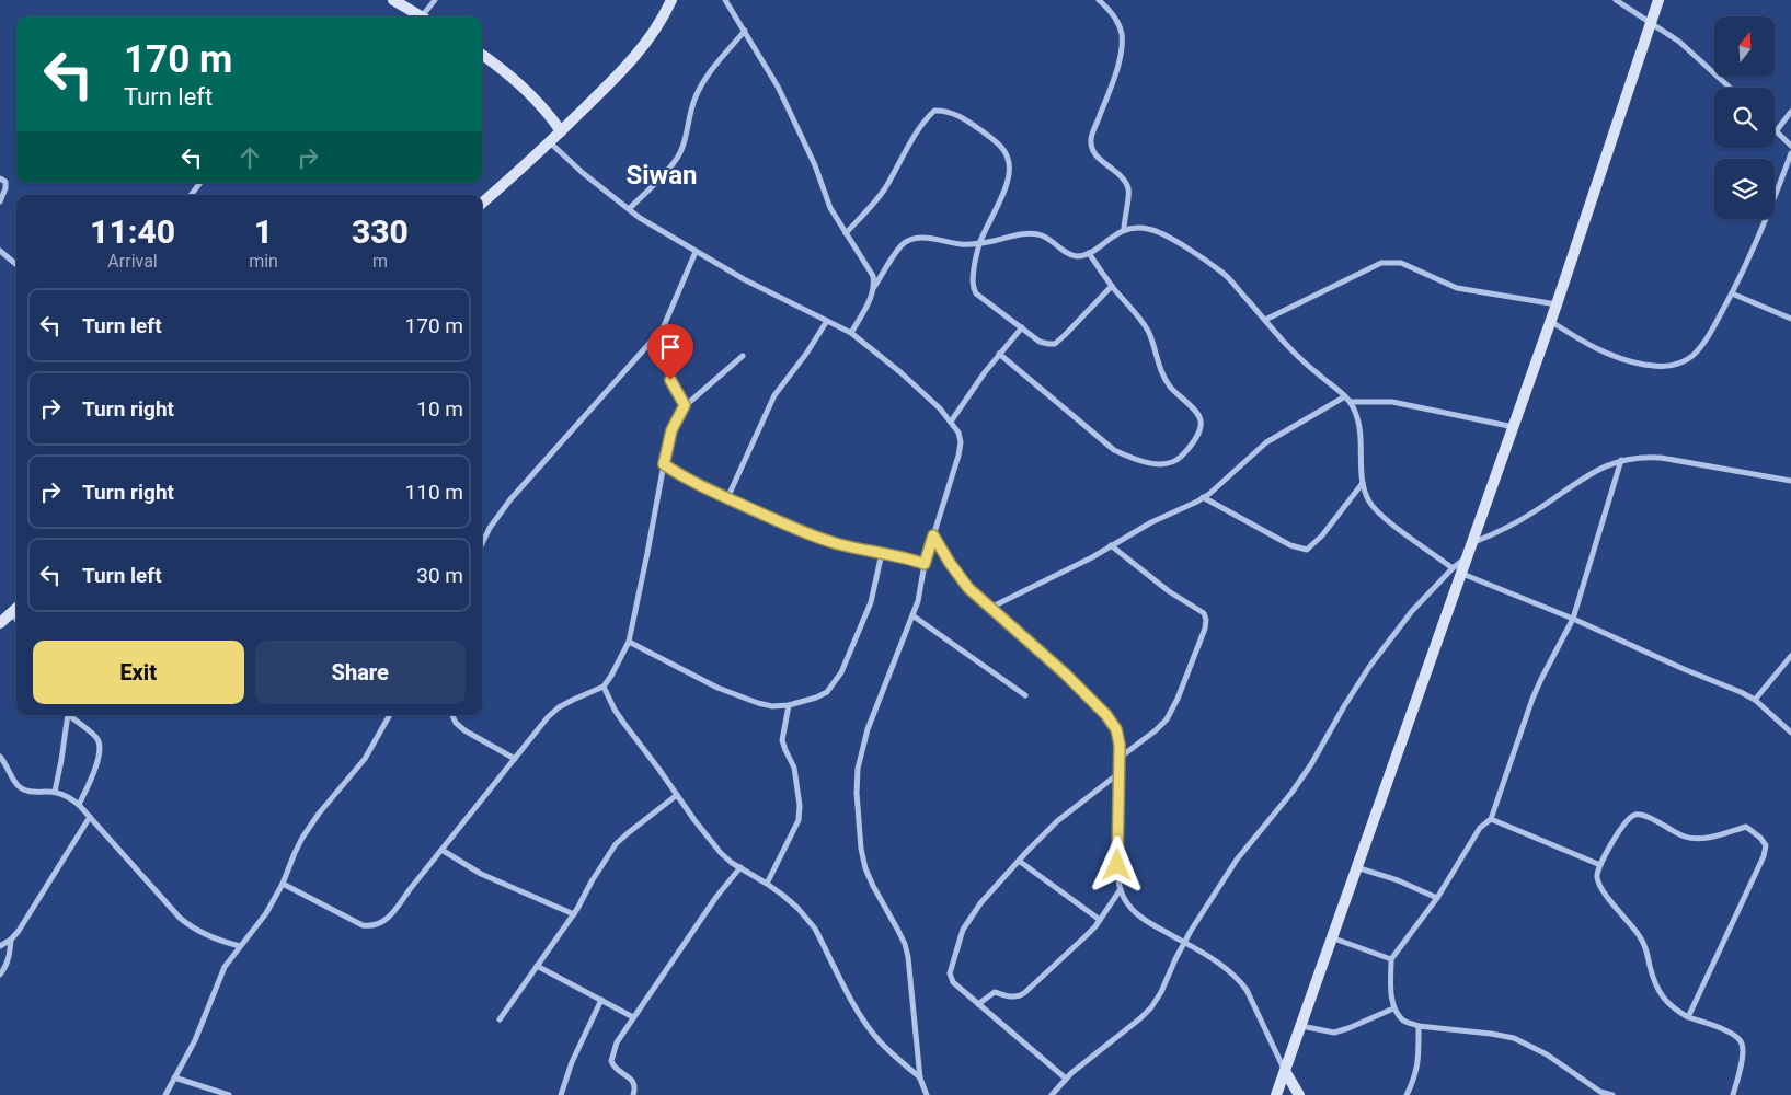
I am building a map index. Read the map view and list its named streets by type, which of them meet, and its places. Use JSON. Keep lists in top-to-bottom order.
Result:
{
  "districts": ["Siwan"],
  "north": "top",
  "page": {
    "turn": ["170 m", "Turn left"],
    "eta": [
      "11:40",
      "Arrival",
      "1",
      "min",
      "330",
      "m"
    ],
    "list": [
      {
        "name": "Turn left",
        "value": "170 m"
      },
      {
        "name": "Turn right",
        "value": "10 m"
      },
      {
        "name": "Turn right",
        "value": "110 m"
      },
      {
        "name": "Turn left",
        "value": "30 m"
      }
    ],
    "buttons": ["Exit", "Share"]
  }
}
